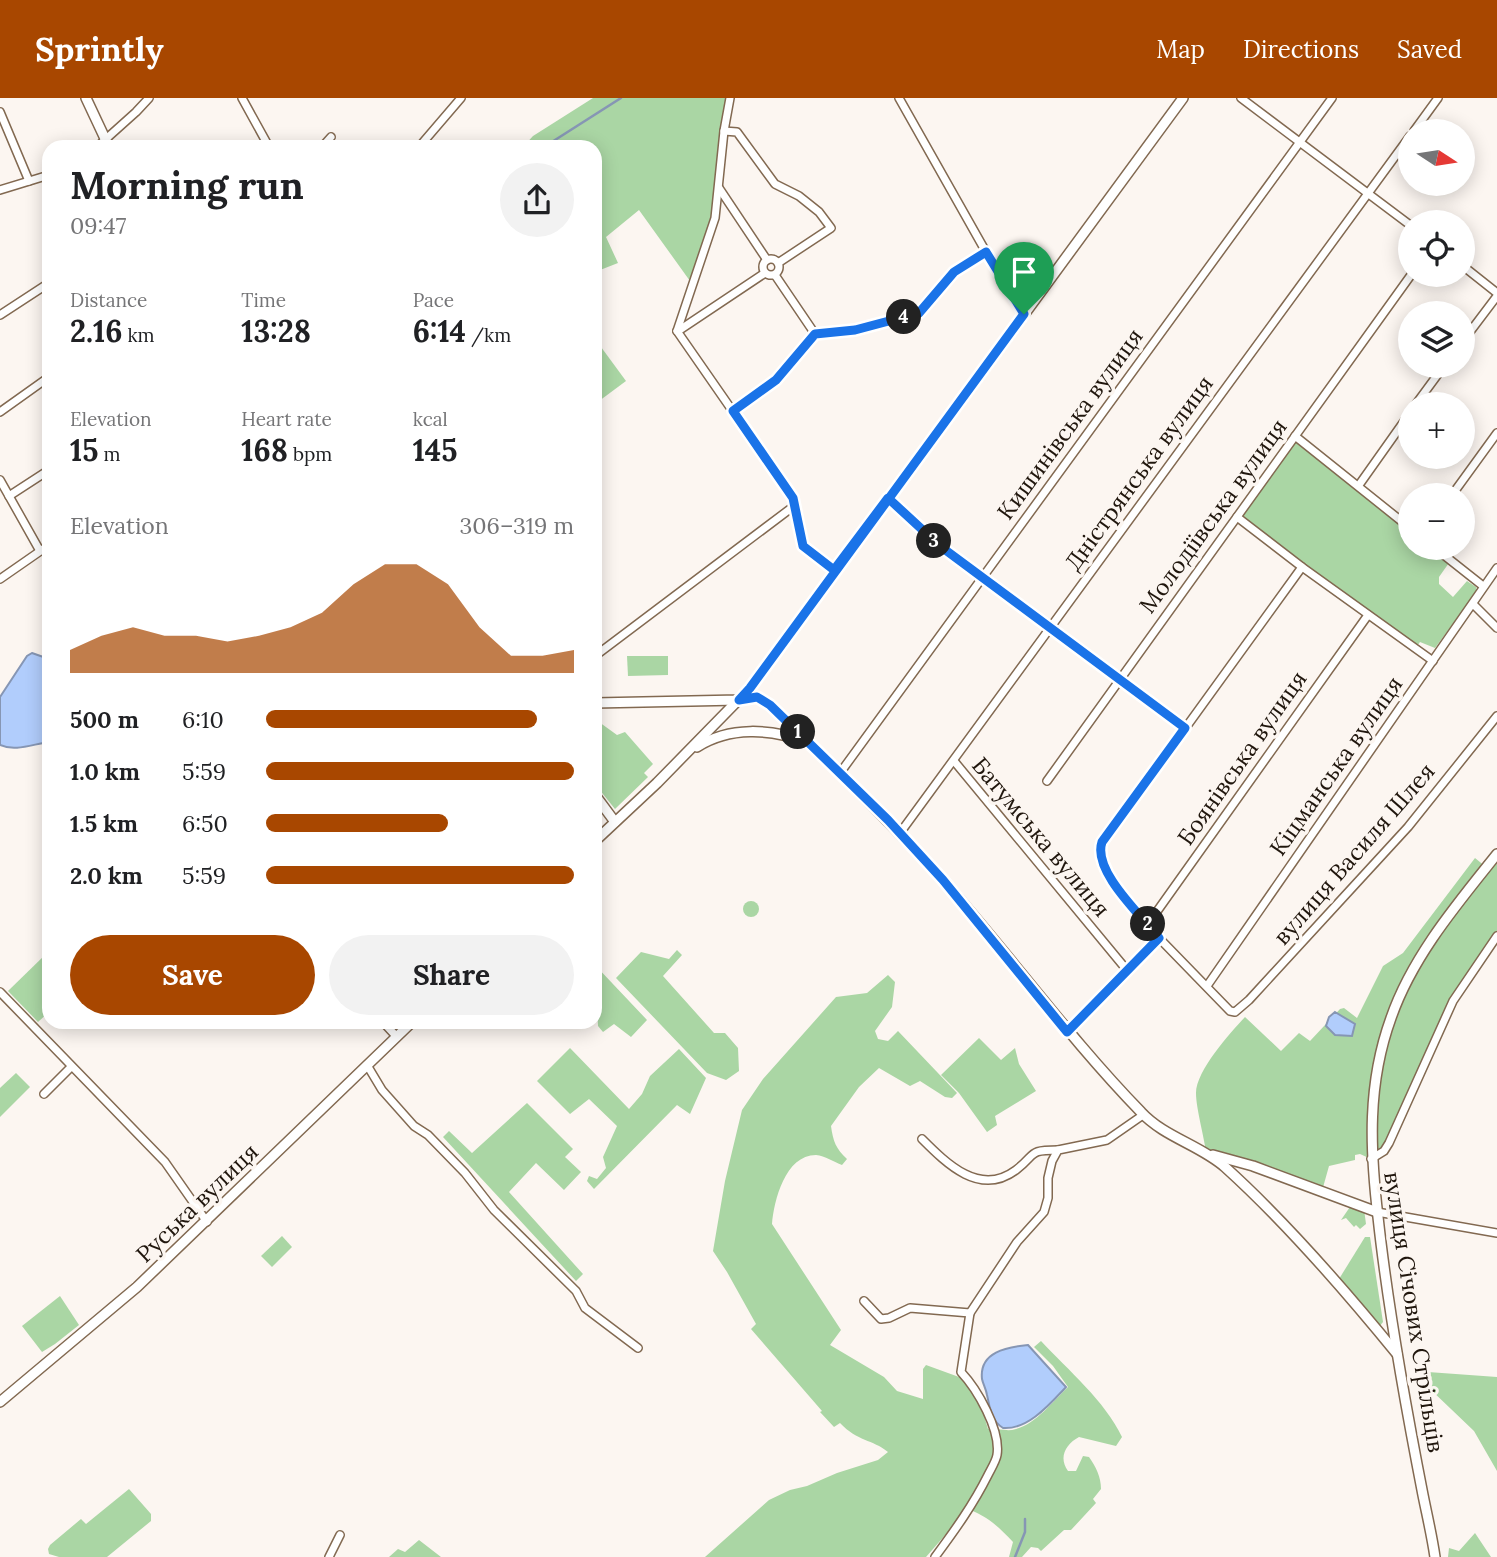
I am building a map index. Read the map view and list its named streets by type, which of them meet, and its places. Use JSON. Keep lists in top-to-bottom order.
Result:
{
  "streets": {
    "main road": ["Руська вулиця", "вулиця Січових Стрільців"],
    "street": [
      "Кишинівська вулиця",
      "Дністрянська вулиця",
      "Молодіївська вулиця",
      "Боянівська вулиця",
      "Кіцманська вулиця",
      "Батумська вулиця",
      "вулиця Василя Шлея"
    ]
  },
  "crossings": [
    ["Дністрянська вулиця", "Батумська вулиця"],
    ["Кіцманська вулиця", "вулиця Василя Шлея"]
  ],
  "north": "right",
  "page": {
    "header": "Sprintly",
    "nav": ["Map", "Directions", "Saved"],
    "map_buttons": ["+", "−"],
    "heading": ["Morning run", "09:47"],
    "stats": [
      ["Distance", "2.16 km"],
      ["Time", "13:28"],
      ["Pace", "6:14 /km"],
      ["Elevation", "15 m"],
      ["Heart rate", "168 bpm"],
      ["kcal", "145"]
    ],
    "pins": [
      "4",
      "3",
      "1",
      "2"
    ],
    "chart": ["Elevation", "306–319 m"],
    "list": [
      {
        "name": "500 m",
        "note": "6:10"
      },
      {
        "name": "1.0 km",
        "note": "5:59"
      },
      {
        "name": "1.5 km",
        "note": "6:50"
      },
      {
        "name": "2.0 km",
        "note": "5:59"
      }
    ],
    "buttons": ["Save", "Share"]
  }
}
